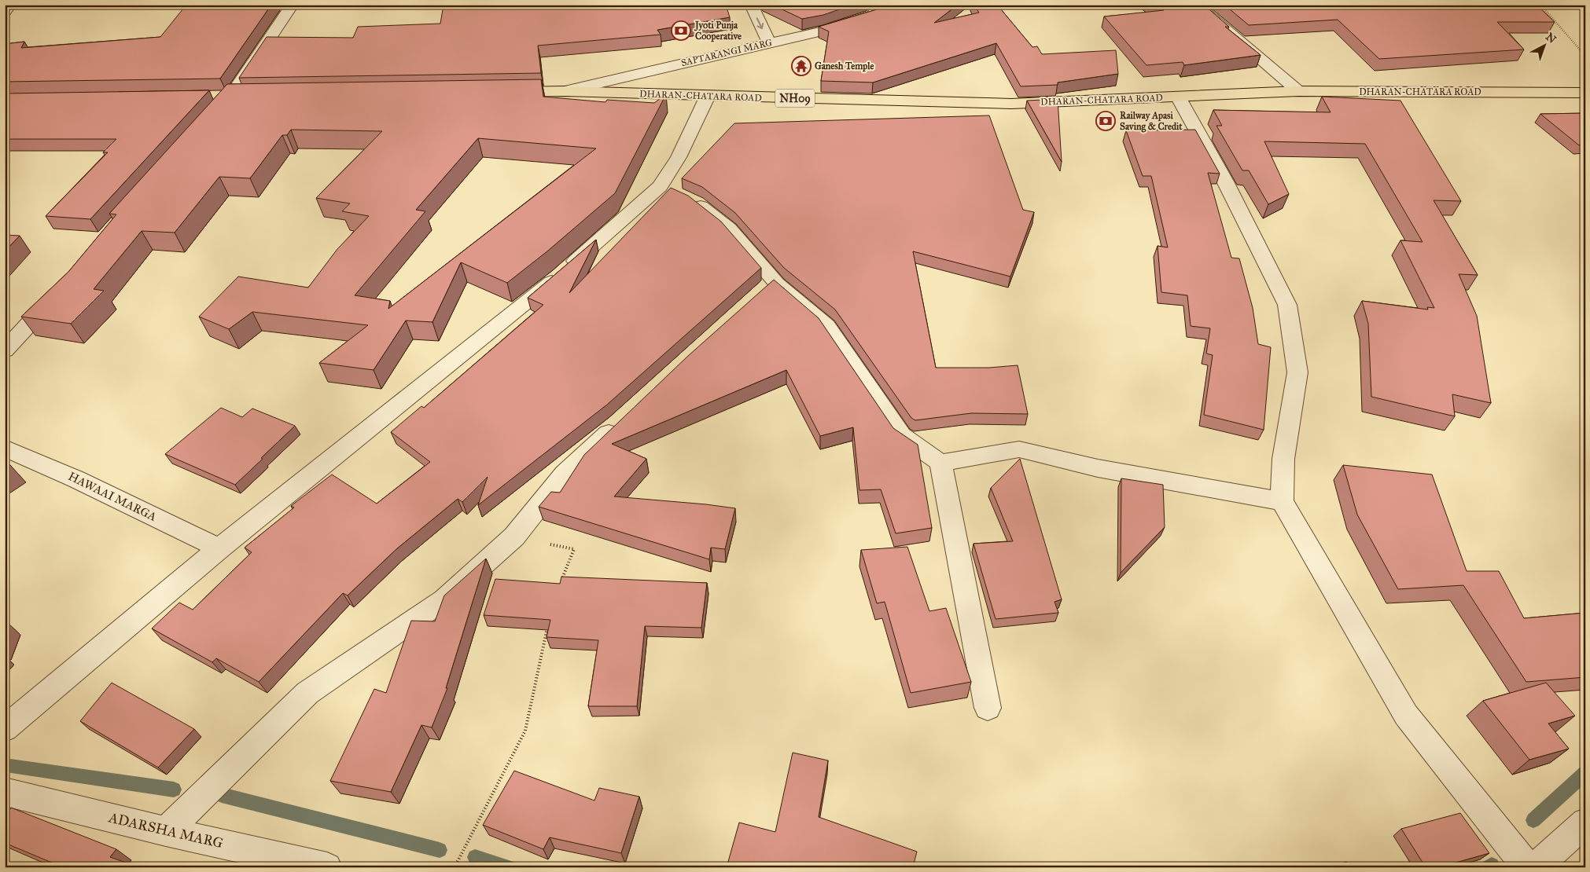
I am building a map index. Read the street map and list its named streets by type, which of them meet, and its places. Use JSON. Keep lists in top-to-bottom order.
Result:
{
  "streets": {
    "main road": ["DHARAN-CHATARA ROAD", "NH09"],
    "street": ["SAPTARANGI MARG", "HAWAAI MARGA", "ADARSHA MARG"]
  },
  "crossings": [
    ["SAPTARANGI MARG", "DHARAN-CHATARA ROAD"]
  ],
  "places": {
    "bank": ["Jyoti Punja Cooperative", "Railway Apasi Saving & Credit"],
    "temple": ["Ganesh Temple"]
  },
  "north": "top right"
}
